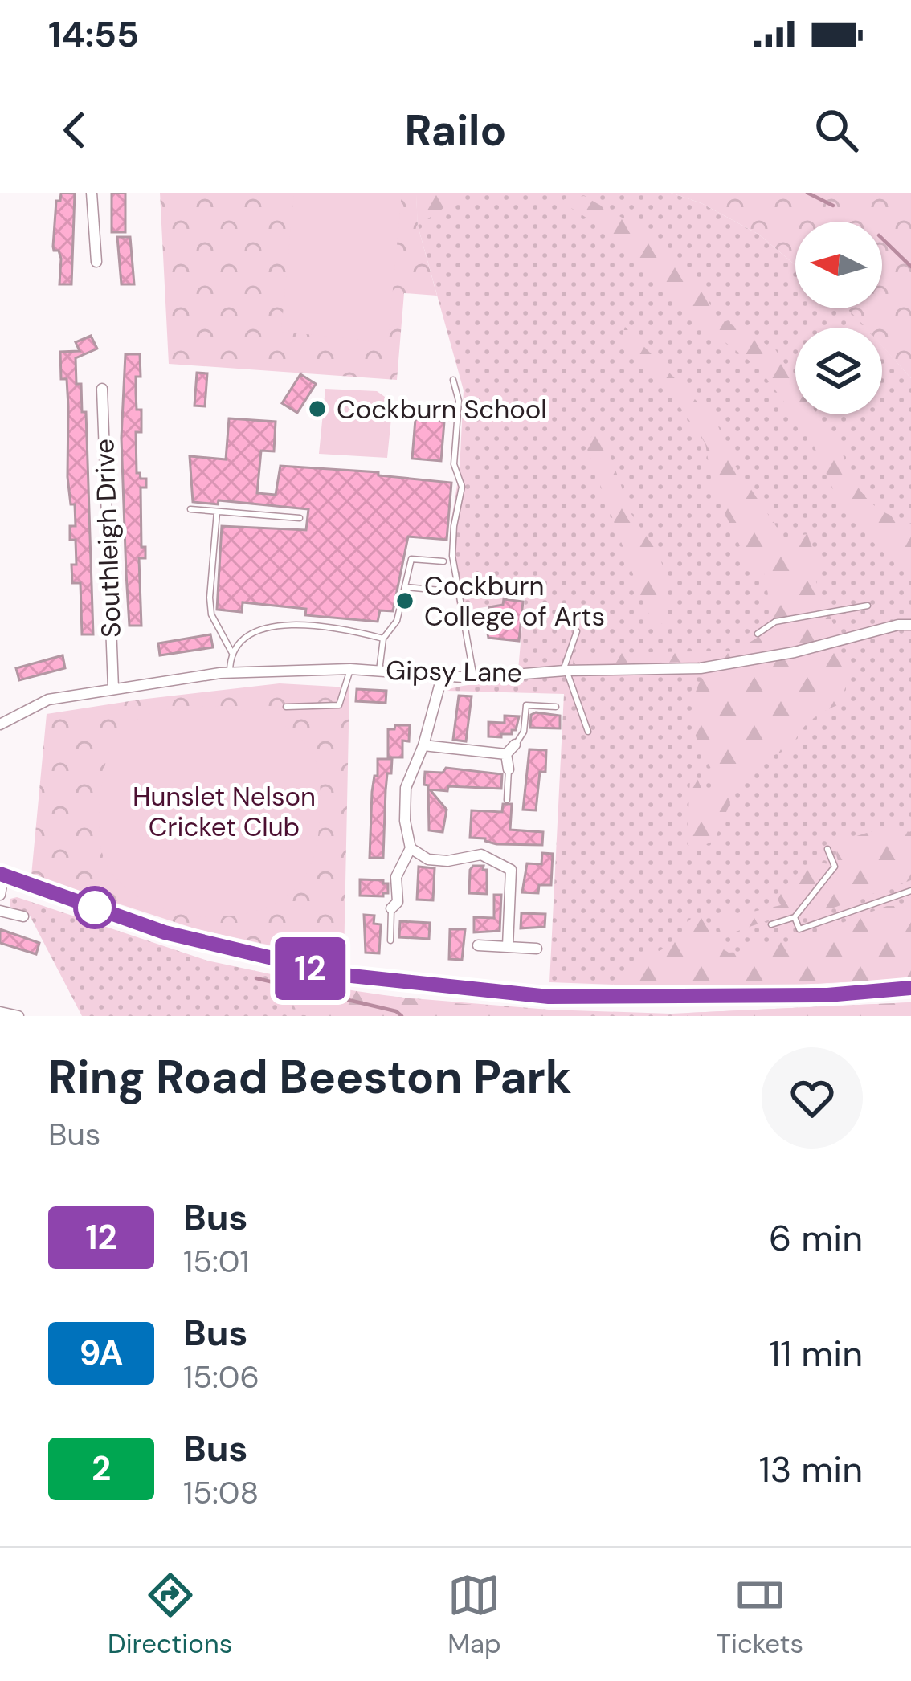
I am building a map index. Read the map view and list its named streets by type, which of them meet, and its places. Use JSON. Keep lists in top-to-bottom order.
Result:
{
  "streets": {
    "street": ["Southleigh Drive", "Gipsy Lane"]
  },
  "crossings": [
    ["Southleigh Drive", "Gipsy Lane"]
  ],
  "parks": ["Hunslet Nelson Cricket Club"],
  "places": ["Cockburn School", "Cockburn College of Arts"],
  "lines": ["bus line 12"],
  "north": "left",
  "page": {
    "status": "14:55",
    "header": "Railo",
    "on_map": "12",
    "heading": ["Ring Road Beeston Park", "Bus"],
    "list": [
      {
        "mark": "12",
        "name": "Bus",
        "note": "15:01",
        "value": "6 min"
      },
      {
        "mark": "9A",
        "name": "Bus",
        "note": "15:06",
        "value": "11 min"
      },
      {
        "mark": "2",
        "name": "Bus",
        "note": "15:08",
        "value": "13 min"
      }
    ],
    "tabs": ["Directions", "Map", "Tickets"]
  }
}
